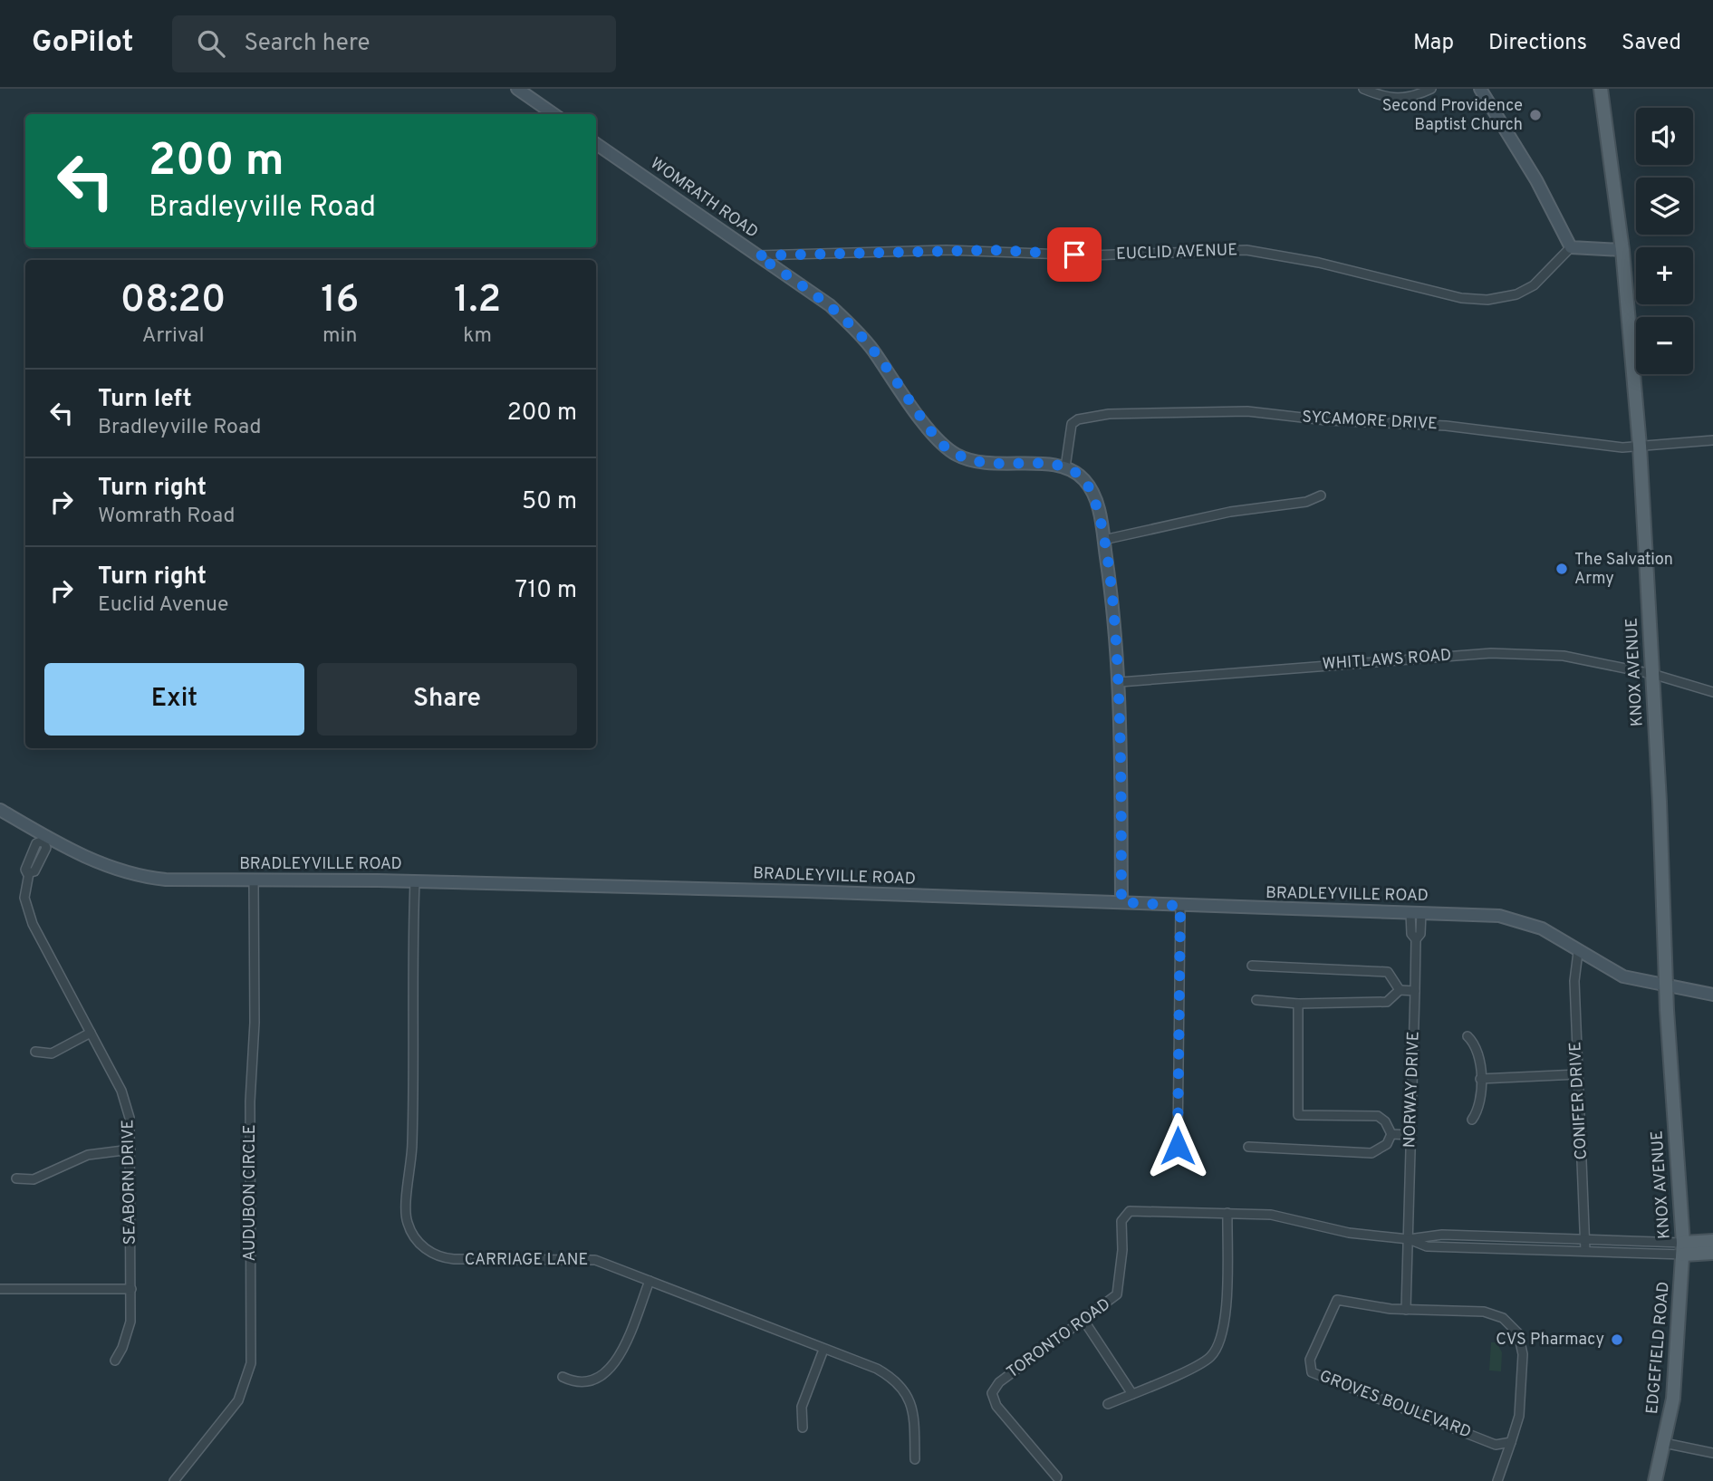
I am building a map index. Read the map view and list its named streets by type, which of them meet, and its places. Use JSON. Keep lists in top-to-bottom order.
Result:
{
  "streets": {
    "main road": ["KNOX AVENUE", "EDGEFIELD ROAD"],
    "street": [
      "WOMRATH ROAD",
      "EUCLID AVENUE",
      "SYCAMORE DRIVE",
      "WHITLAWS ROAD",
      "BRADLEYVILLE ROAD",
      "NORWAY DRIVE",
      "CONIFER DRIVE",
      "SEABORN DRIVE",
      "AUDUBON CIRCLE",
      "CARRIAGE LANE",
      "TORONTO ROAD",
      "GROVES BOULEVARD"
    ]
  },
  "crossings": [
    ["WOMRATH ROAD", "EUCLID AVENUE"],
    ["WOMRATH ROAD", "SYCAMORE DRIVE"],
    ["SYCAMORE DRIVE", "KNOX AVENUE"],
    ["WHITLAWS ROAD", "KNOX AVENUE"],
    ["KNOX AVENUE", "BRADLEYVILLE ROAD"],
    ["KNOX AVENUE", "EDGEFIELD ROAD"],
    ["BRADLEYVILLE ROAD", "NORWAY DRIVE"],
    ["BRADLEYVILLE ROAD", "CONIFER DRIVE"],
    ["BRADLEYVILLE ROAD", "SEABORN DRIVE"],
    ["BRADLEYVILLE ROAD", "AUDUBON CIRCLE"],
    ["BRADLEYVILLE ROAD", "CARRIAGE LANE"]
  ],
  "places": ["Second Providence Baptist Church", "The Salvation Army", "CVS Pharmacy"],
  "page": {
    "header": "GoPilot",
    "search": "Search here",
    "nav": ["Map", "Directions", "Saved"],
    "map_buttons": ["+", "−"],
    "turn": ["200 m", "Bradleyville Road"],
    "eta": [
      "08:20",
      "Arrival",
      "16",
      "min",
      "1.2",
      "km"
    ],
    "list": [
      {
        "name": "Turn left",
        "note": "Bradleyville Road",
        "value": "200 m"
      },
      {
        "name": "Turn right",
        "note": "Womrath Road",
        "value": "50 m"
      },
      {
        "name": "Turn right",
        "note": "Euclid Avenue",
        "value": "710 m"
      }
    ],
    "buttons": ["Exit", "Share"]
  }
}
